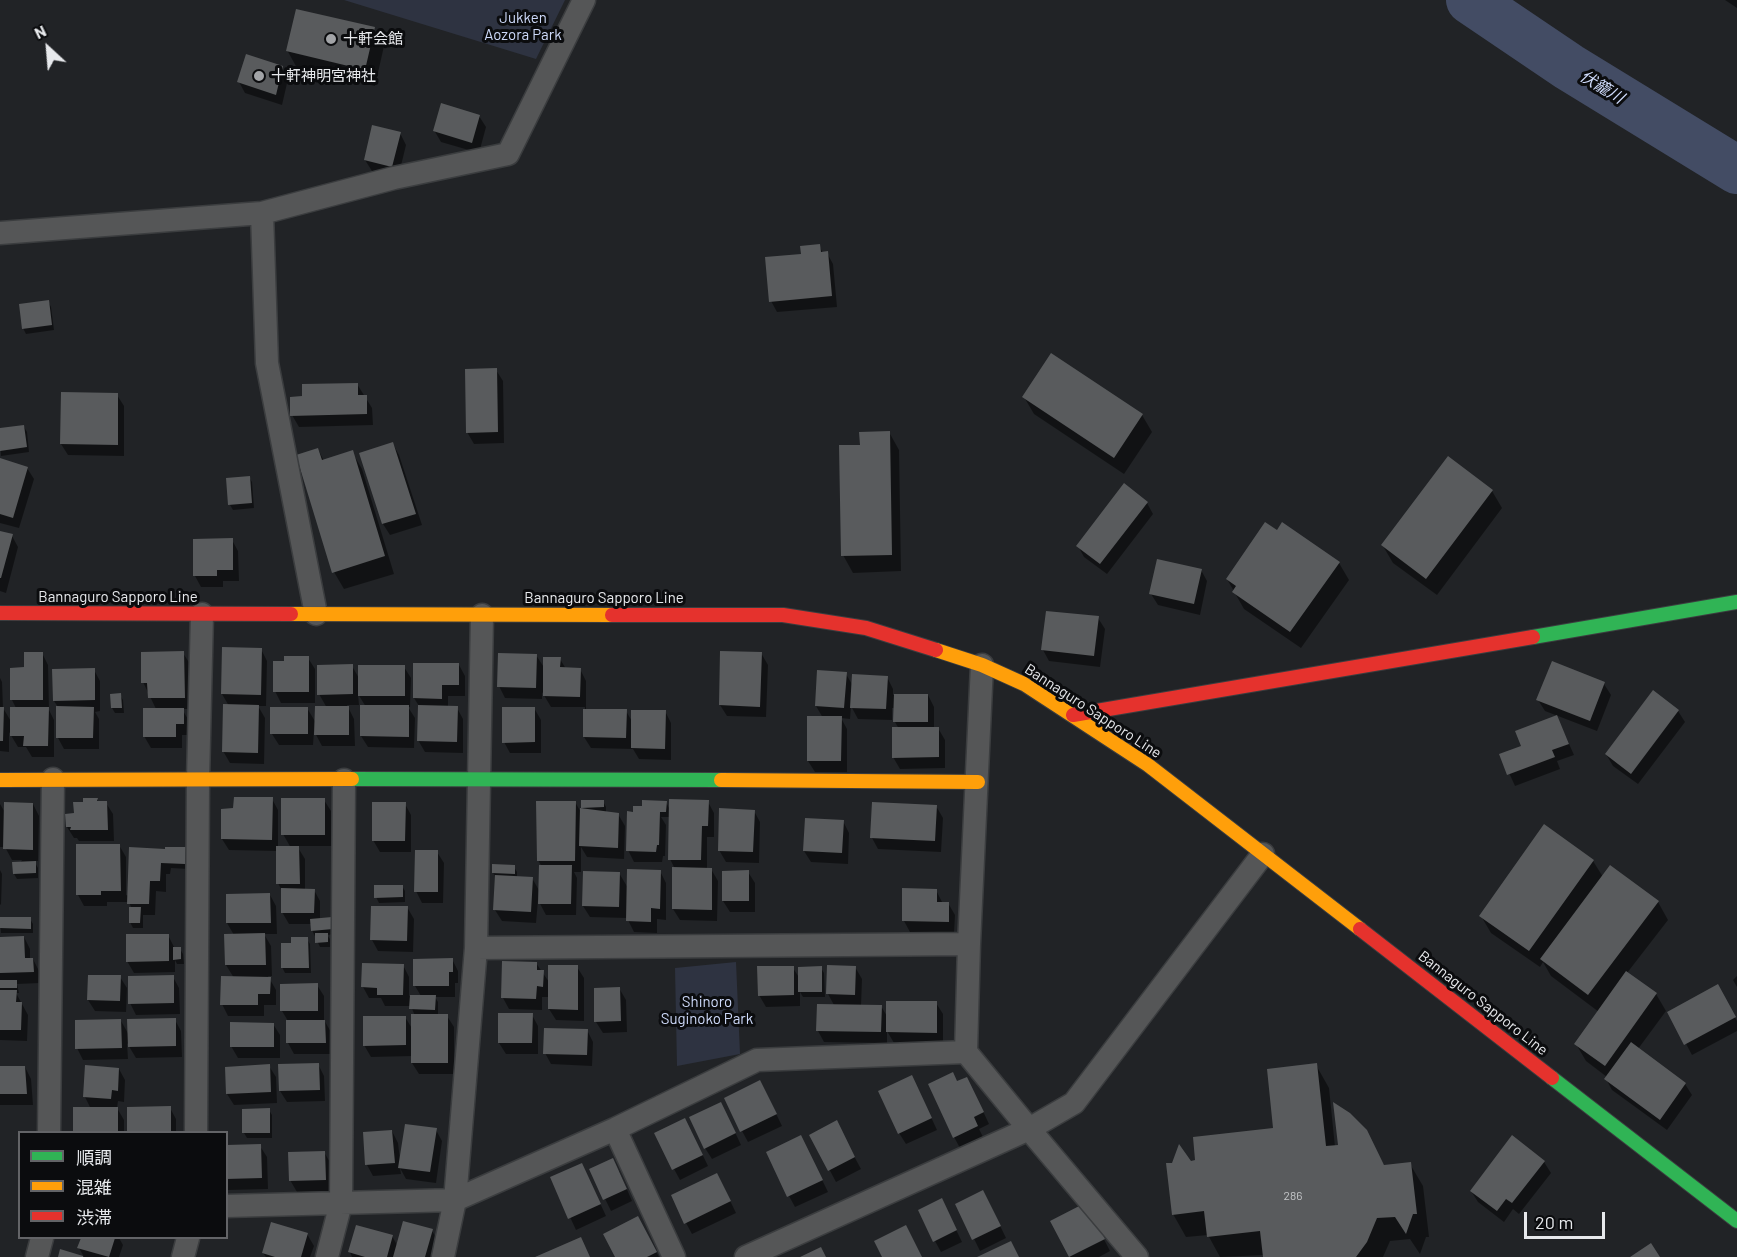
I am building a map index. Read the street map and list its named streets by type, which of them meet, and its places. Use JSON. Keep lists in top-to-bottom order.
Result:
{
  "streets": {
    "main road": ["Bannaguro Sapporo Line"]
  },
  "water": ["伏籠川"],
  "parks": ["Jukken Aozora Park", "Shinoro Suginoko Park"],
  "places": ["十軒会館", "十軒神明宮神社"],
  "house_numbers": ["286"],
  "legend": ["順調", "混雑", "渋滞"],
  "scale_bar": "20 m",
  "north": "top left"
}
